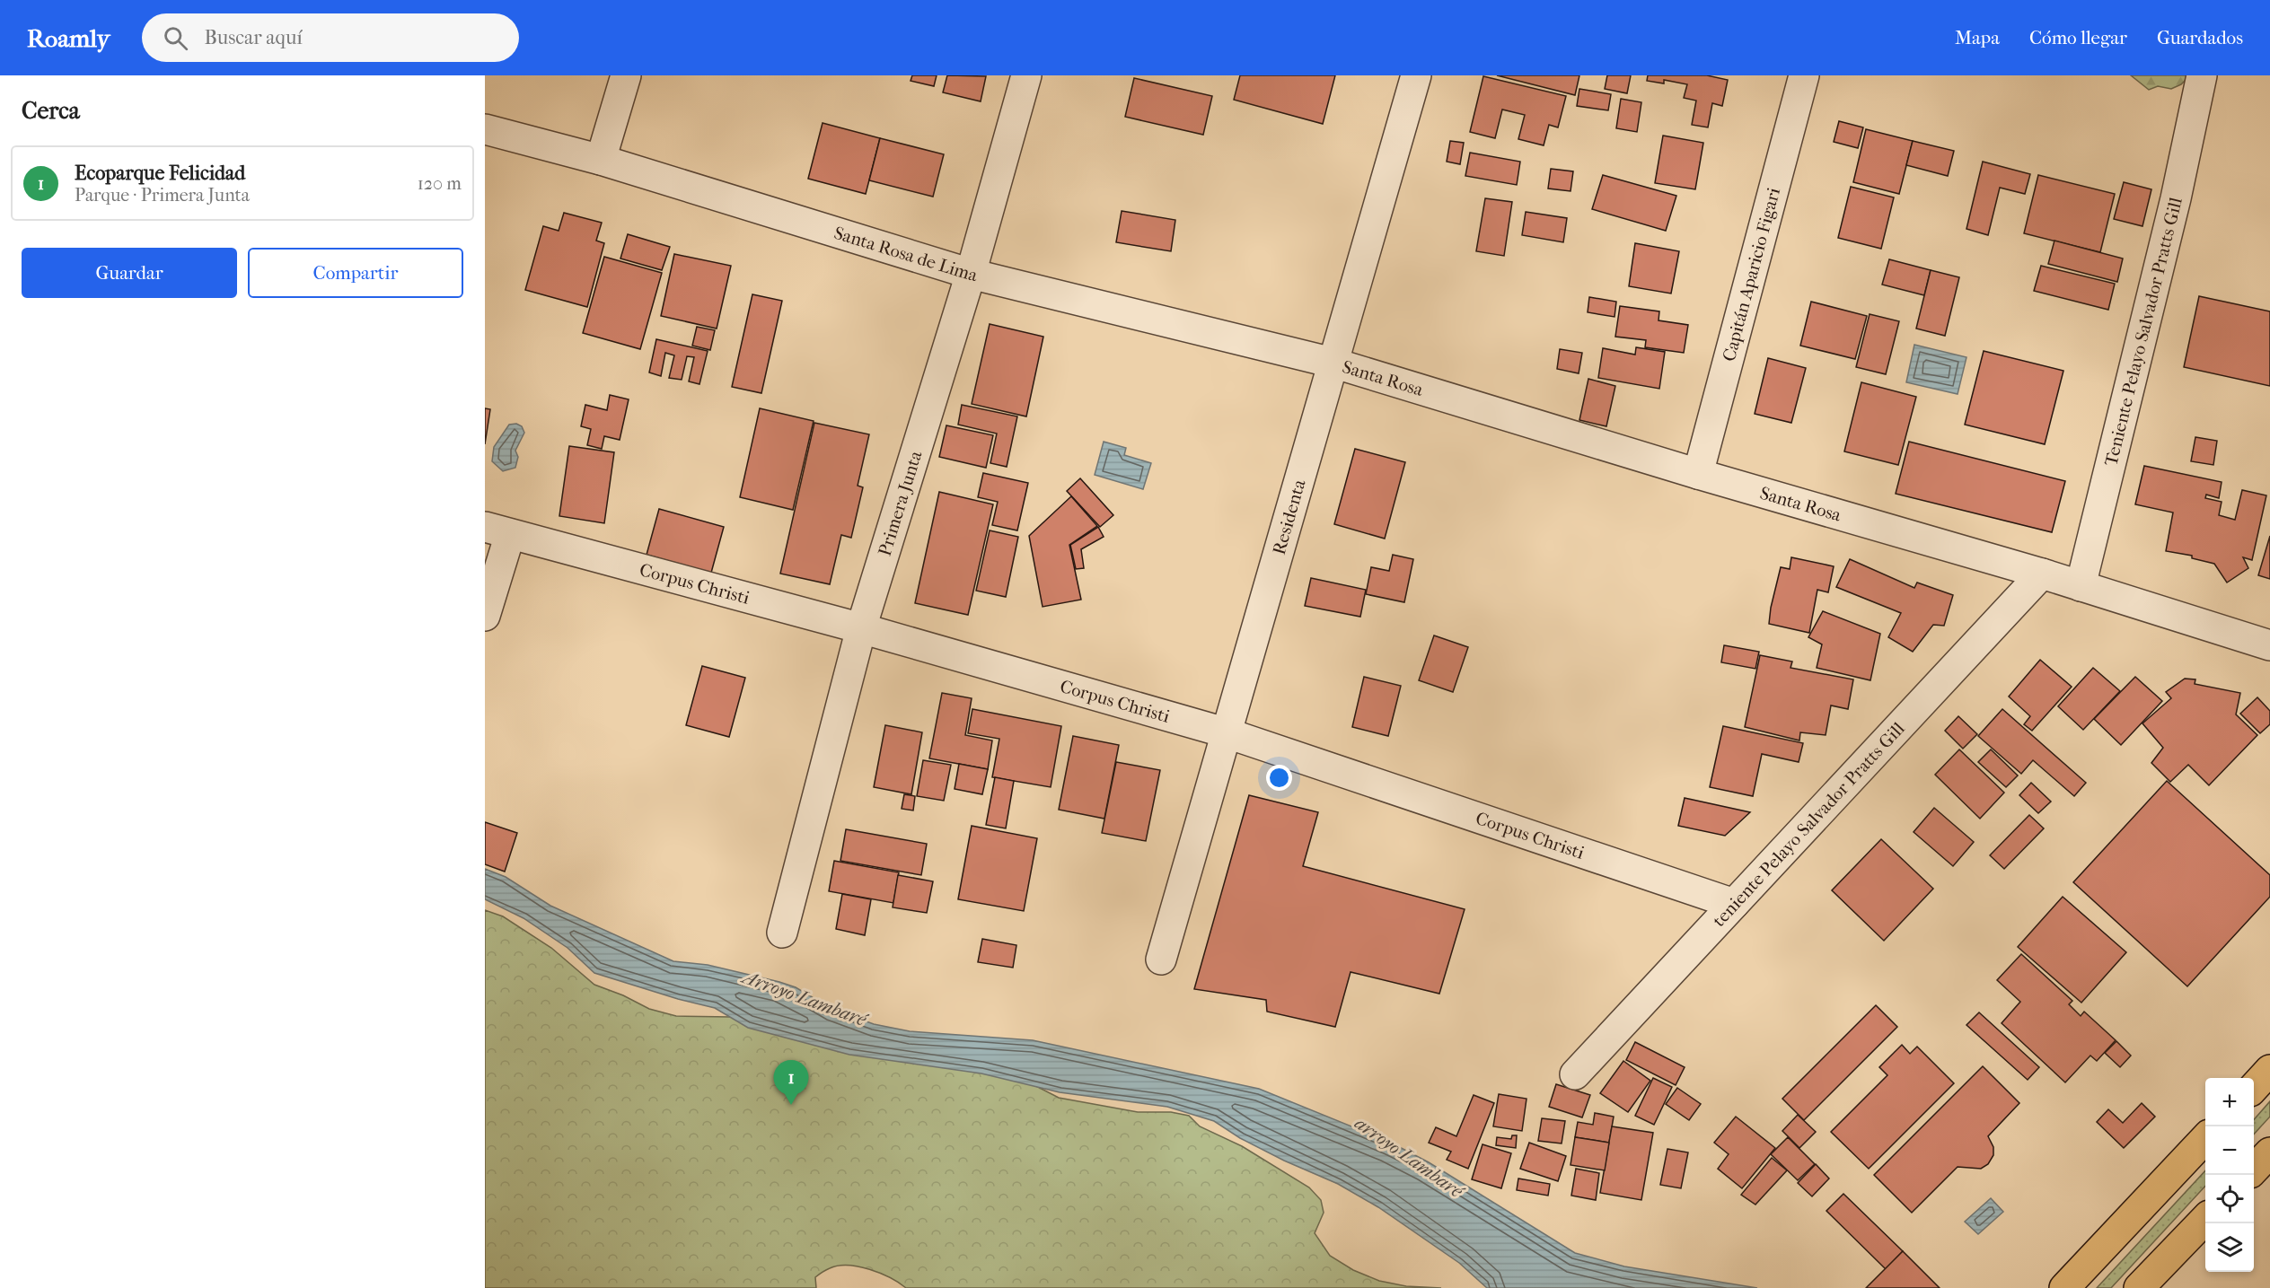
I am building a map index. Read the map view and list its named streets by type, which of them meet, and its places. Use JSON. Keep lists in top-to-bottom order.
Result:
{
  "streets": {
    "street": [
      "Santa Rosa de Lima",
      "Capitán Aparicio Figari",
      "Teniente Pelayo Salvador Pratts Gill",
      "Santa Rosa",
      "Primera Junta",
      "Residenta",
      "Corpus Christi",
      "teniente Pelayo Salvador Pratts Gill"
    ]
  },
  "crossings": [
    ["Santa Rosa de Lima", "Santa Rosa"],
    ["Santa Rosa de Lima", "Primera Junta"],
    ["Santa Rosa de Lima", "Residenta"],
    ["Capitán Aparicio Figari", "Santa Rosa"],
    ["Teniente Pelayo Salvador Pratts Gill", "Santa Rosa"],
    ["Santa Rosa", "Residenta"],
    ["Santa Rosa", "teniente Pelayo Salvador Pratts Gill"],
    ["Primera Junta", "Corpus Christi"],
    ["Residenta", "Corpus Christi"],
    ["Corpus Christi", "teniente Pelayo Salvador Pratts Gill"]
  ],
  "water": ["Arroyo Lambaré", "arroyo Lambaré"],
  "page": {
    "header": "Roamly",
    "search": "Buscar aquí",
    "nav": ["Mapa", "Cómo llegar", "Guardados"],
    "heading": "Cerca",
    "list": [
      {
        "mark": "1",
        "name": "Ecoparque Felicidad",
        "note": "Parque · Primera Junta",
        "value": "120 m"
      }
    ],
    "buttons": ["Guardar", "Compartir"],
    "pins": "1",
    "map_buttons": ["+", "−"]
  }
}
